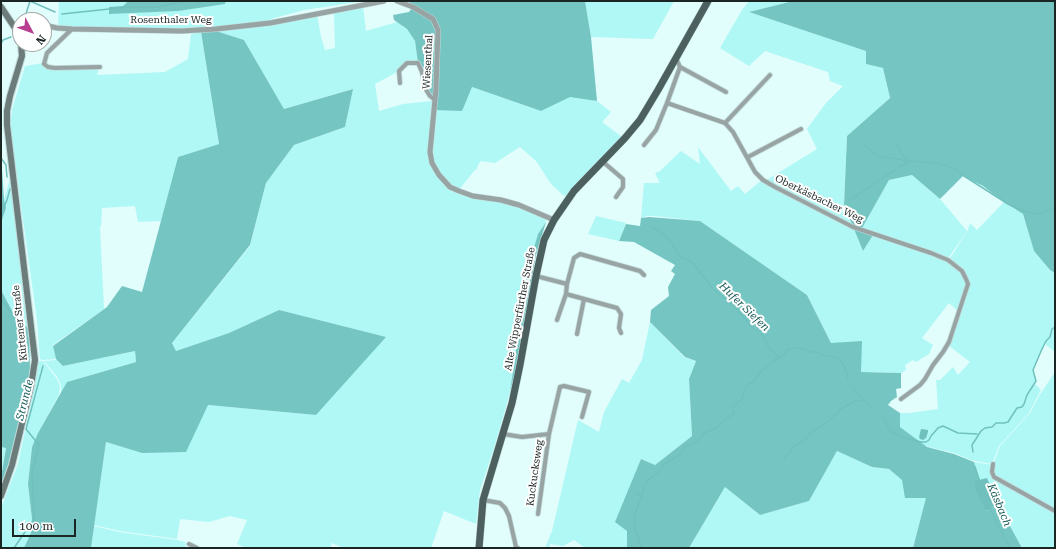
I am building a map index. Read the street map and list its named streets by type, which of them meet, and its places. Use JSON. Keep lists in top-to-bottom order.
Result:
{
  "streets": {
    "main road": ["Alte Wipperfürther Straße", "Kürtener Straße"],
    "street": [
      "Rosenthaler Weg",
      "Wiesenthal",
      "Oberkäsbacher Weg",
      "Kuckucksweg"
    ]
  },
  "crossings": [
    ["Wiesenthal", "Alte Wipperfürther Straße"]
  ],
  "water": ["Hufer Siefen", "Strunde", "Käsbach"],
  "scale_bar": "100 m",
  "north": "bottom right"
}
